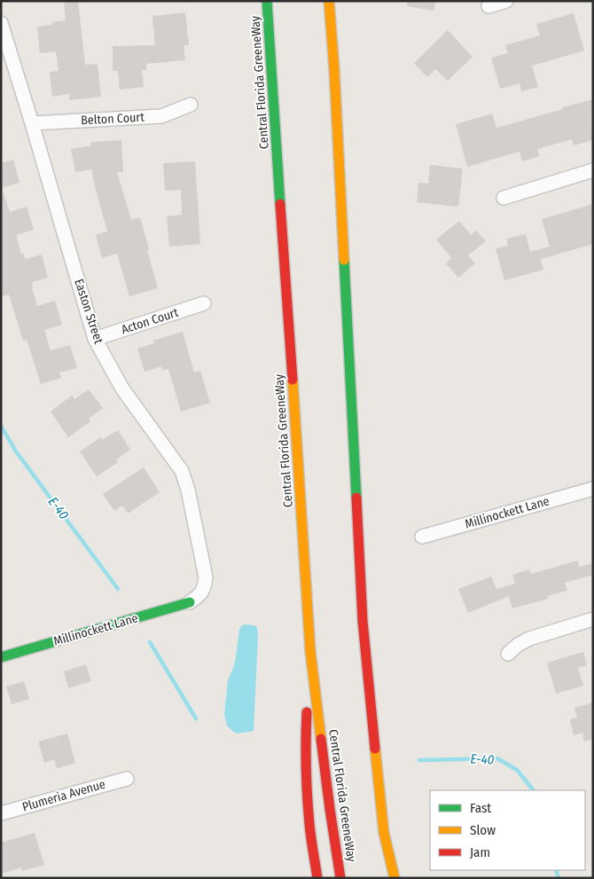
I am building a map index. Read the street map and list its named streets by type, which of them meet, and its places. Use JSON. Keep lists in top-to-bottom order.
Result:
{
  "streets": {
    "main road": ["Central Florida GreeneWay", "Millinockett Lane"],
    "street": [
      "Belton Court",
      "Easton Street",
      "Acton Court",
      "Plumeria Avenue"
    ]
  },
  "crossings": [
    ["Belton Court", "Easton Street"],
    ["Easton Street", "Acton Court"],
    ["Easton Street", "Millinockett Lane"]
  ],
  "water": ["E-40"],
  "legend": ["Fast", "Slow", "Jam"]
}
